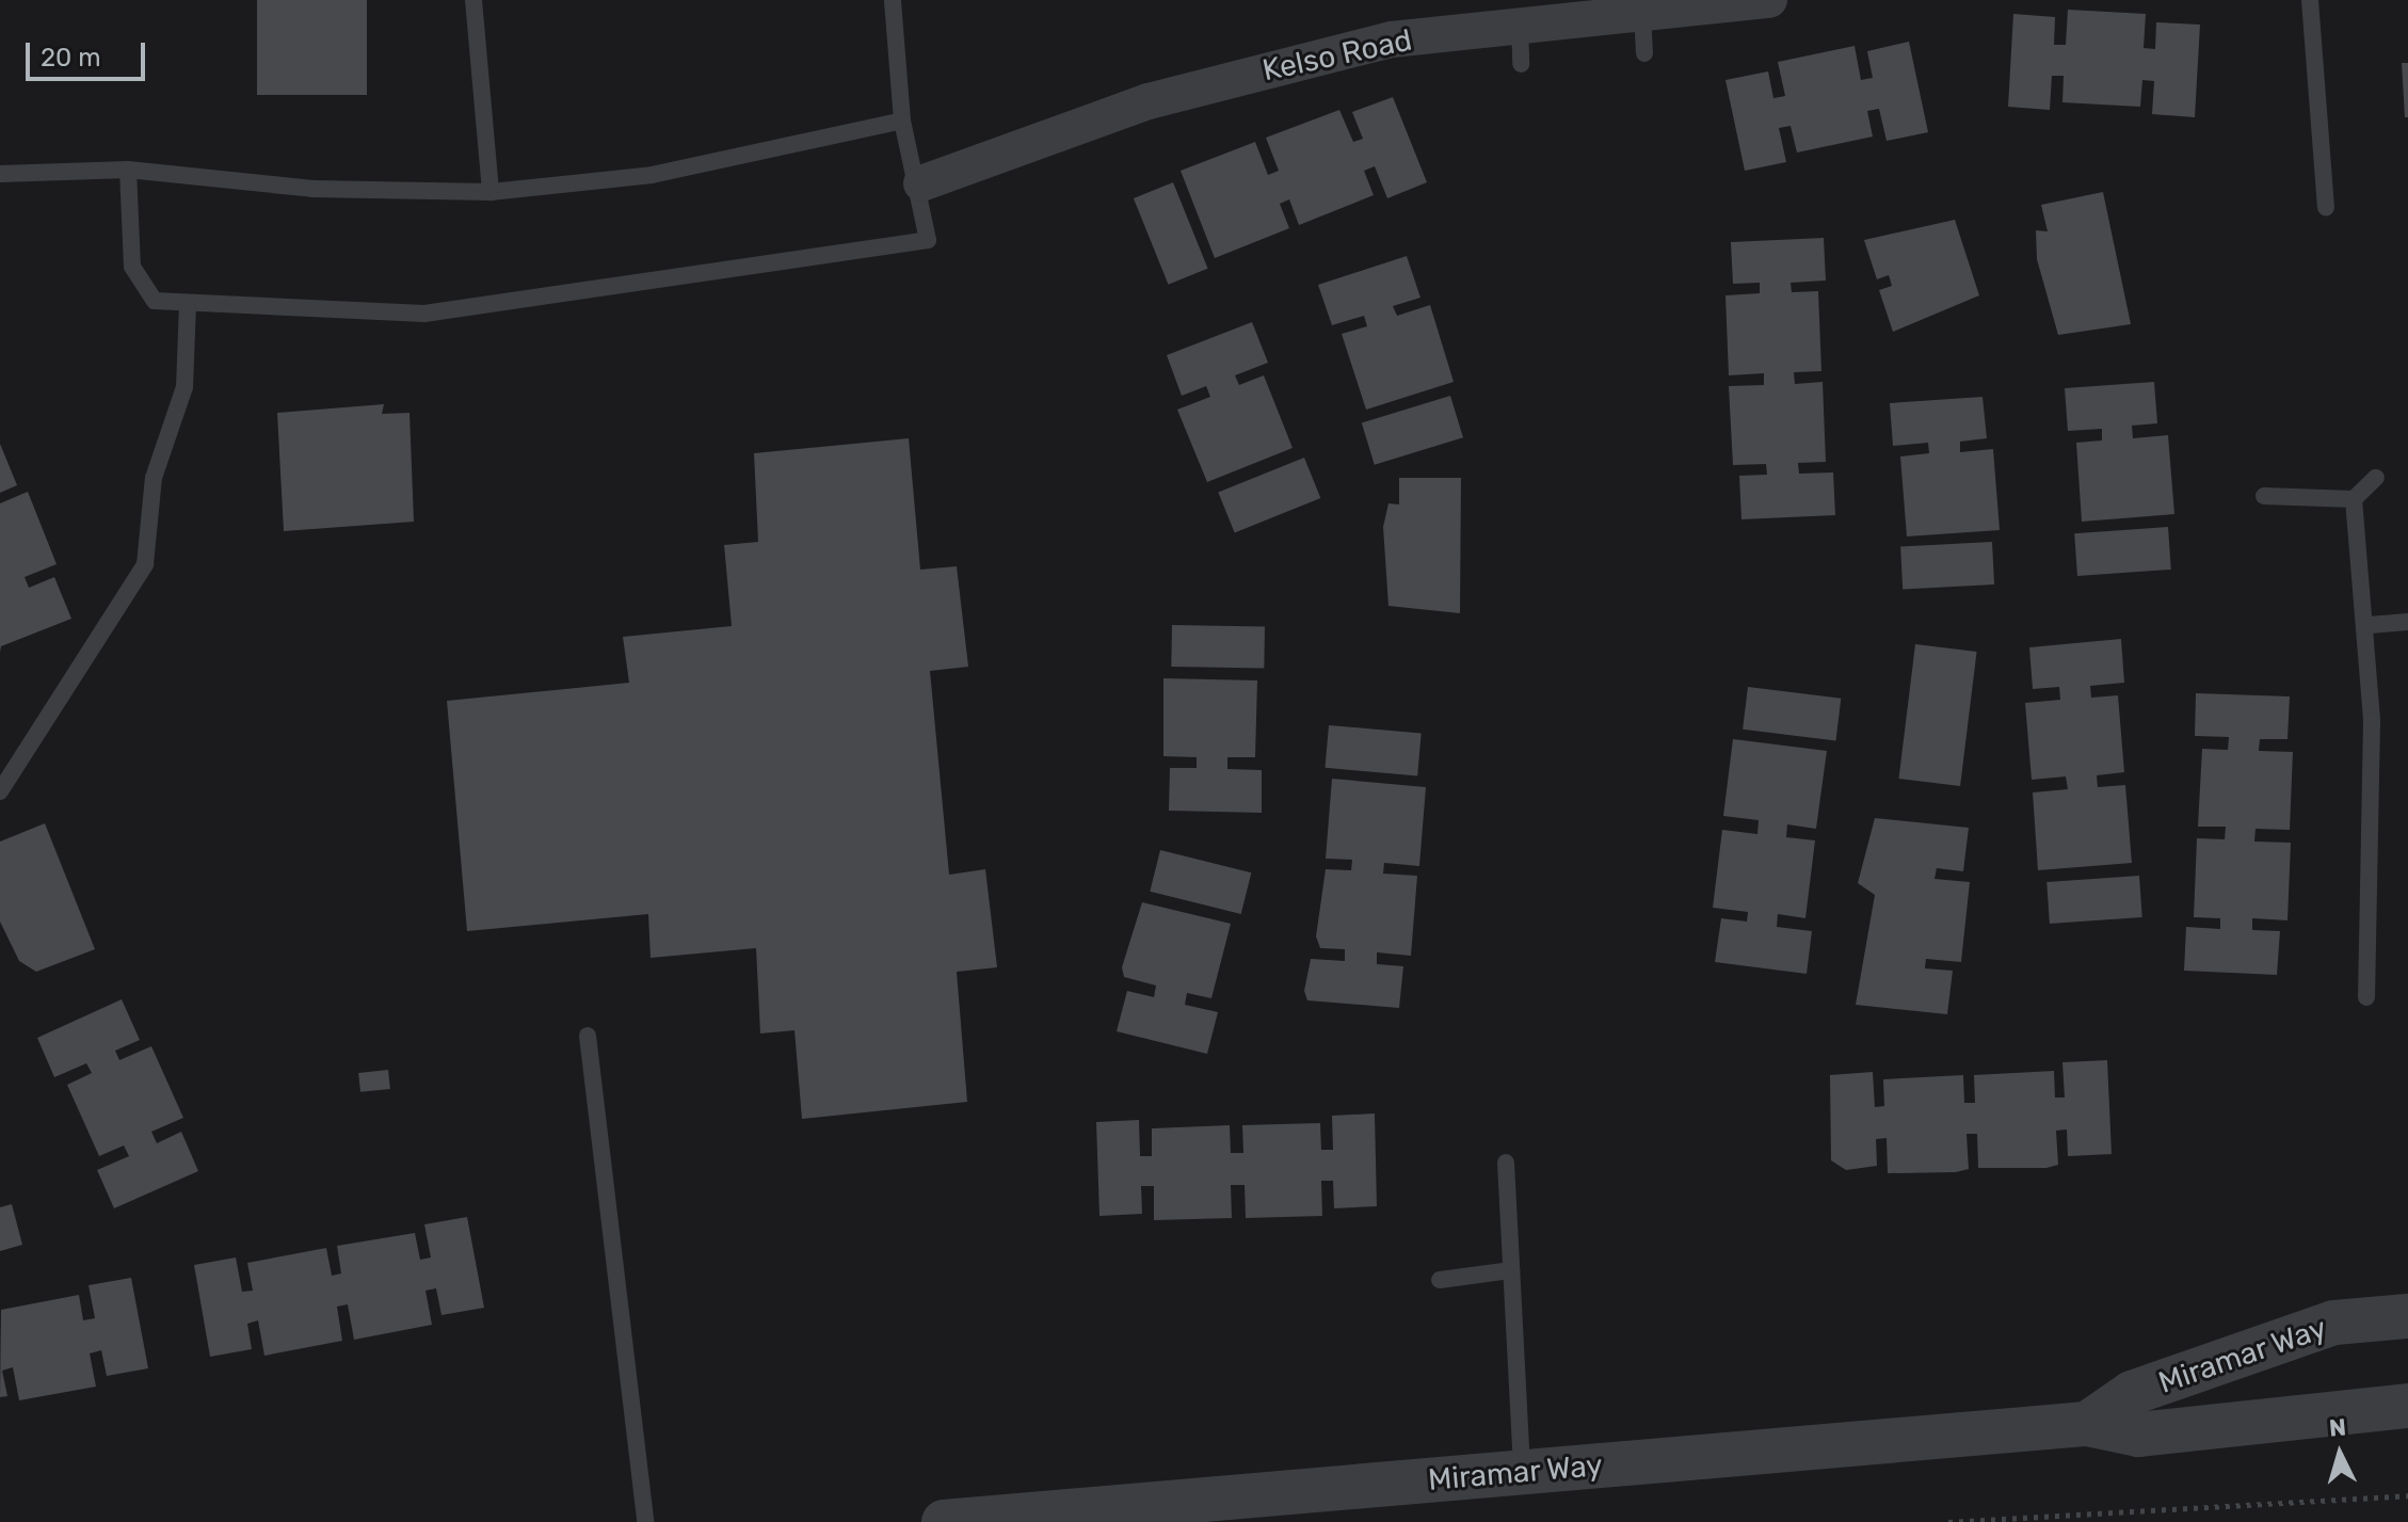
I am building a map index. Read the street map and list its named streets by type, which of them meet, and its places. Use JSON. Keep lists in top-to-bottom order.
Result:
{
  "streets": {
    "street": ["Kelso Road", "Miramar Way"]
  },
  "scale_bar": "20 m",
  "north": "top"
}
